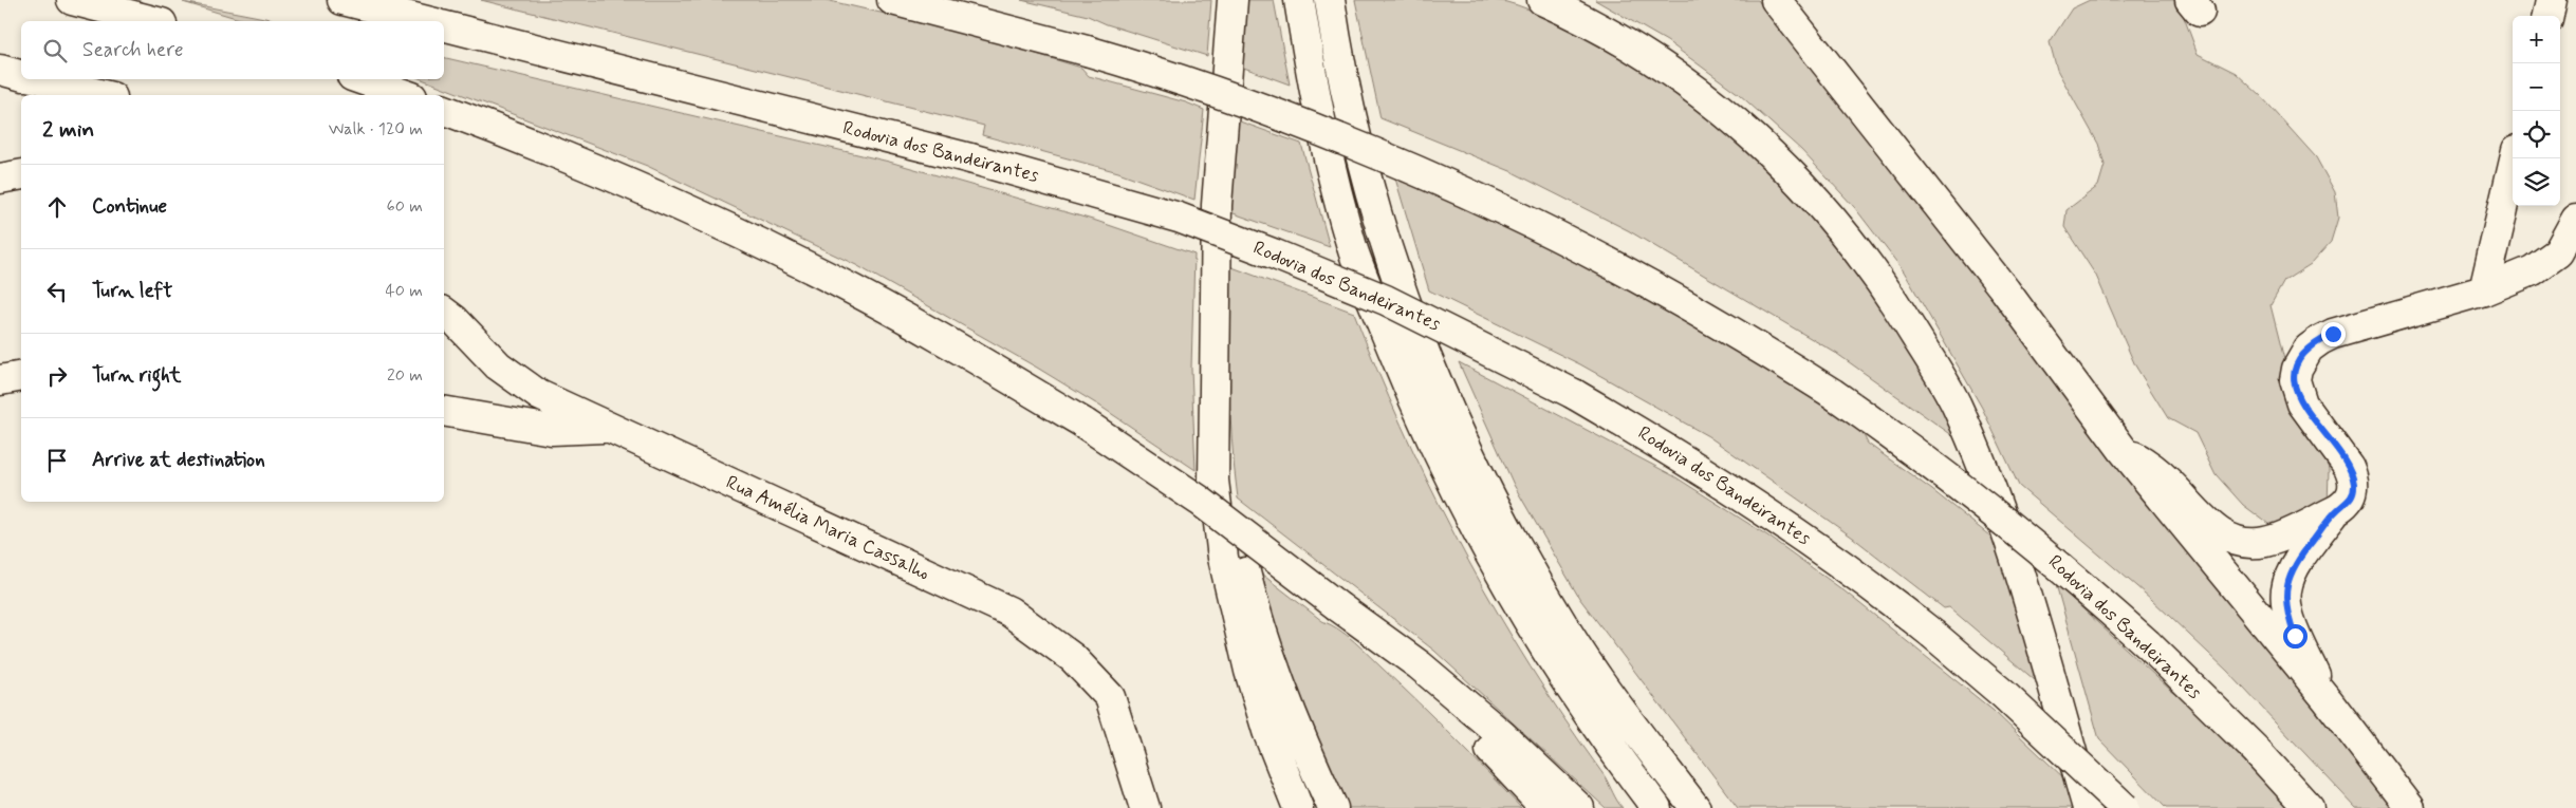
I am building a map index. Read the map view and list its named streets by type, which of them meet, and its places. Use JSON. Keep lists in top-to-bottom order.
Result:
{
  "streets": {
    "main road": ["Rodovia dos Bandeirantes", "Rua Amélia Maria Cassalho"]
  },
  "page": {
    "map_buttons": ["+", "−"],
    "search": "Search here",
    "heading": ["2 min", "Walk · 120 m"],
    "list": [
      ["Continue", "60 m"],
      ["Turn left", "40 m"],
      ["Turn right", "20 m"],
      "Arrive at destination"
    ]
  }
}
